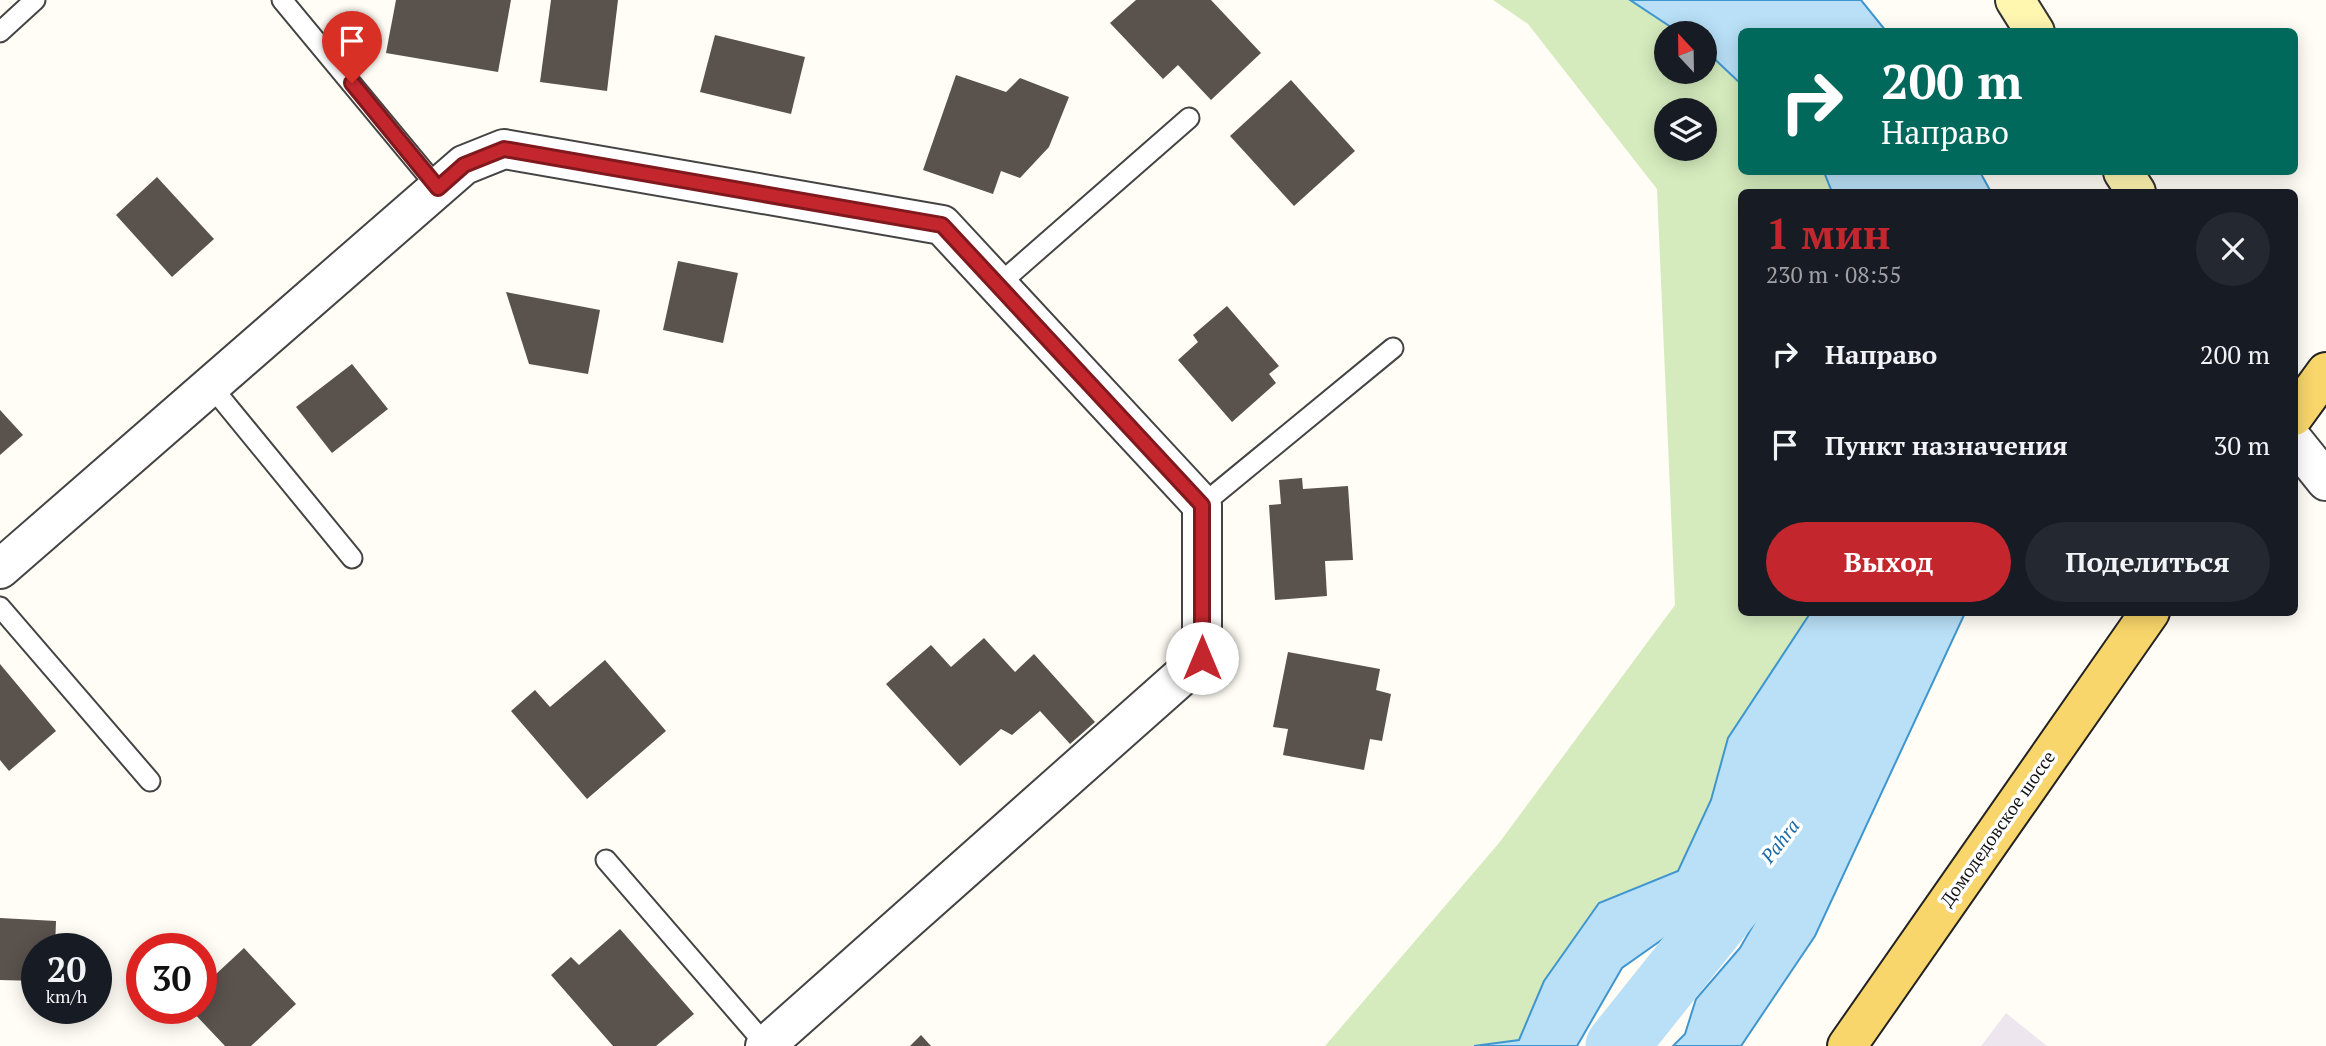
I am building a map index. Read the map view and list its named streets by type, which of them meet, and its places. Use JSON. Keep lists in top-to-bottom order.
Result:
{
  "streets": {
    "main road": ["Домодедовское шоссе"]
  },
  "water": ["Pahra"],
  "north": "top",
  "page": {
    "turn": ["200 m", "Направо"],
    "heading": ["1 мин", "230 m · 08:55"],
    "list": [
      {
        "name": "Направо",
        "value": "200 m"
      },
      {
        "name": "Пункт назначения",
        "value": "30 m"
      }
    ],
    "buttons": ["Выход", "Поделиться"],
    "speed": "20 km/h",
    "limit": "30"
  }
}
